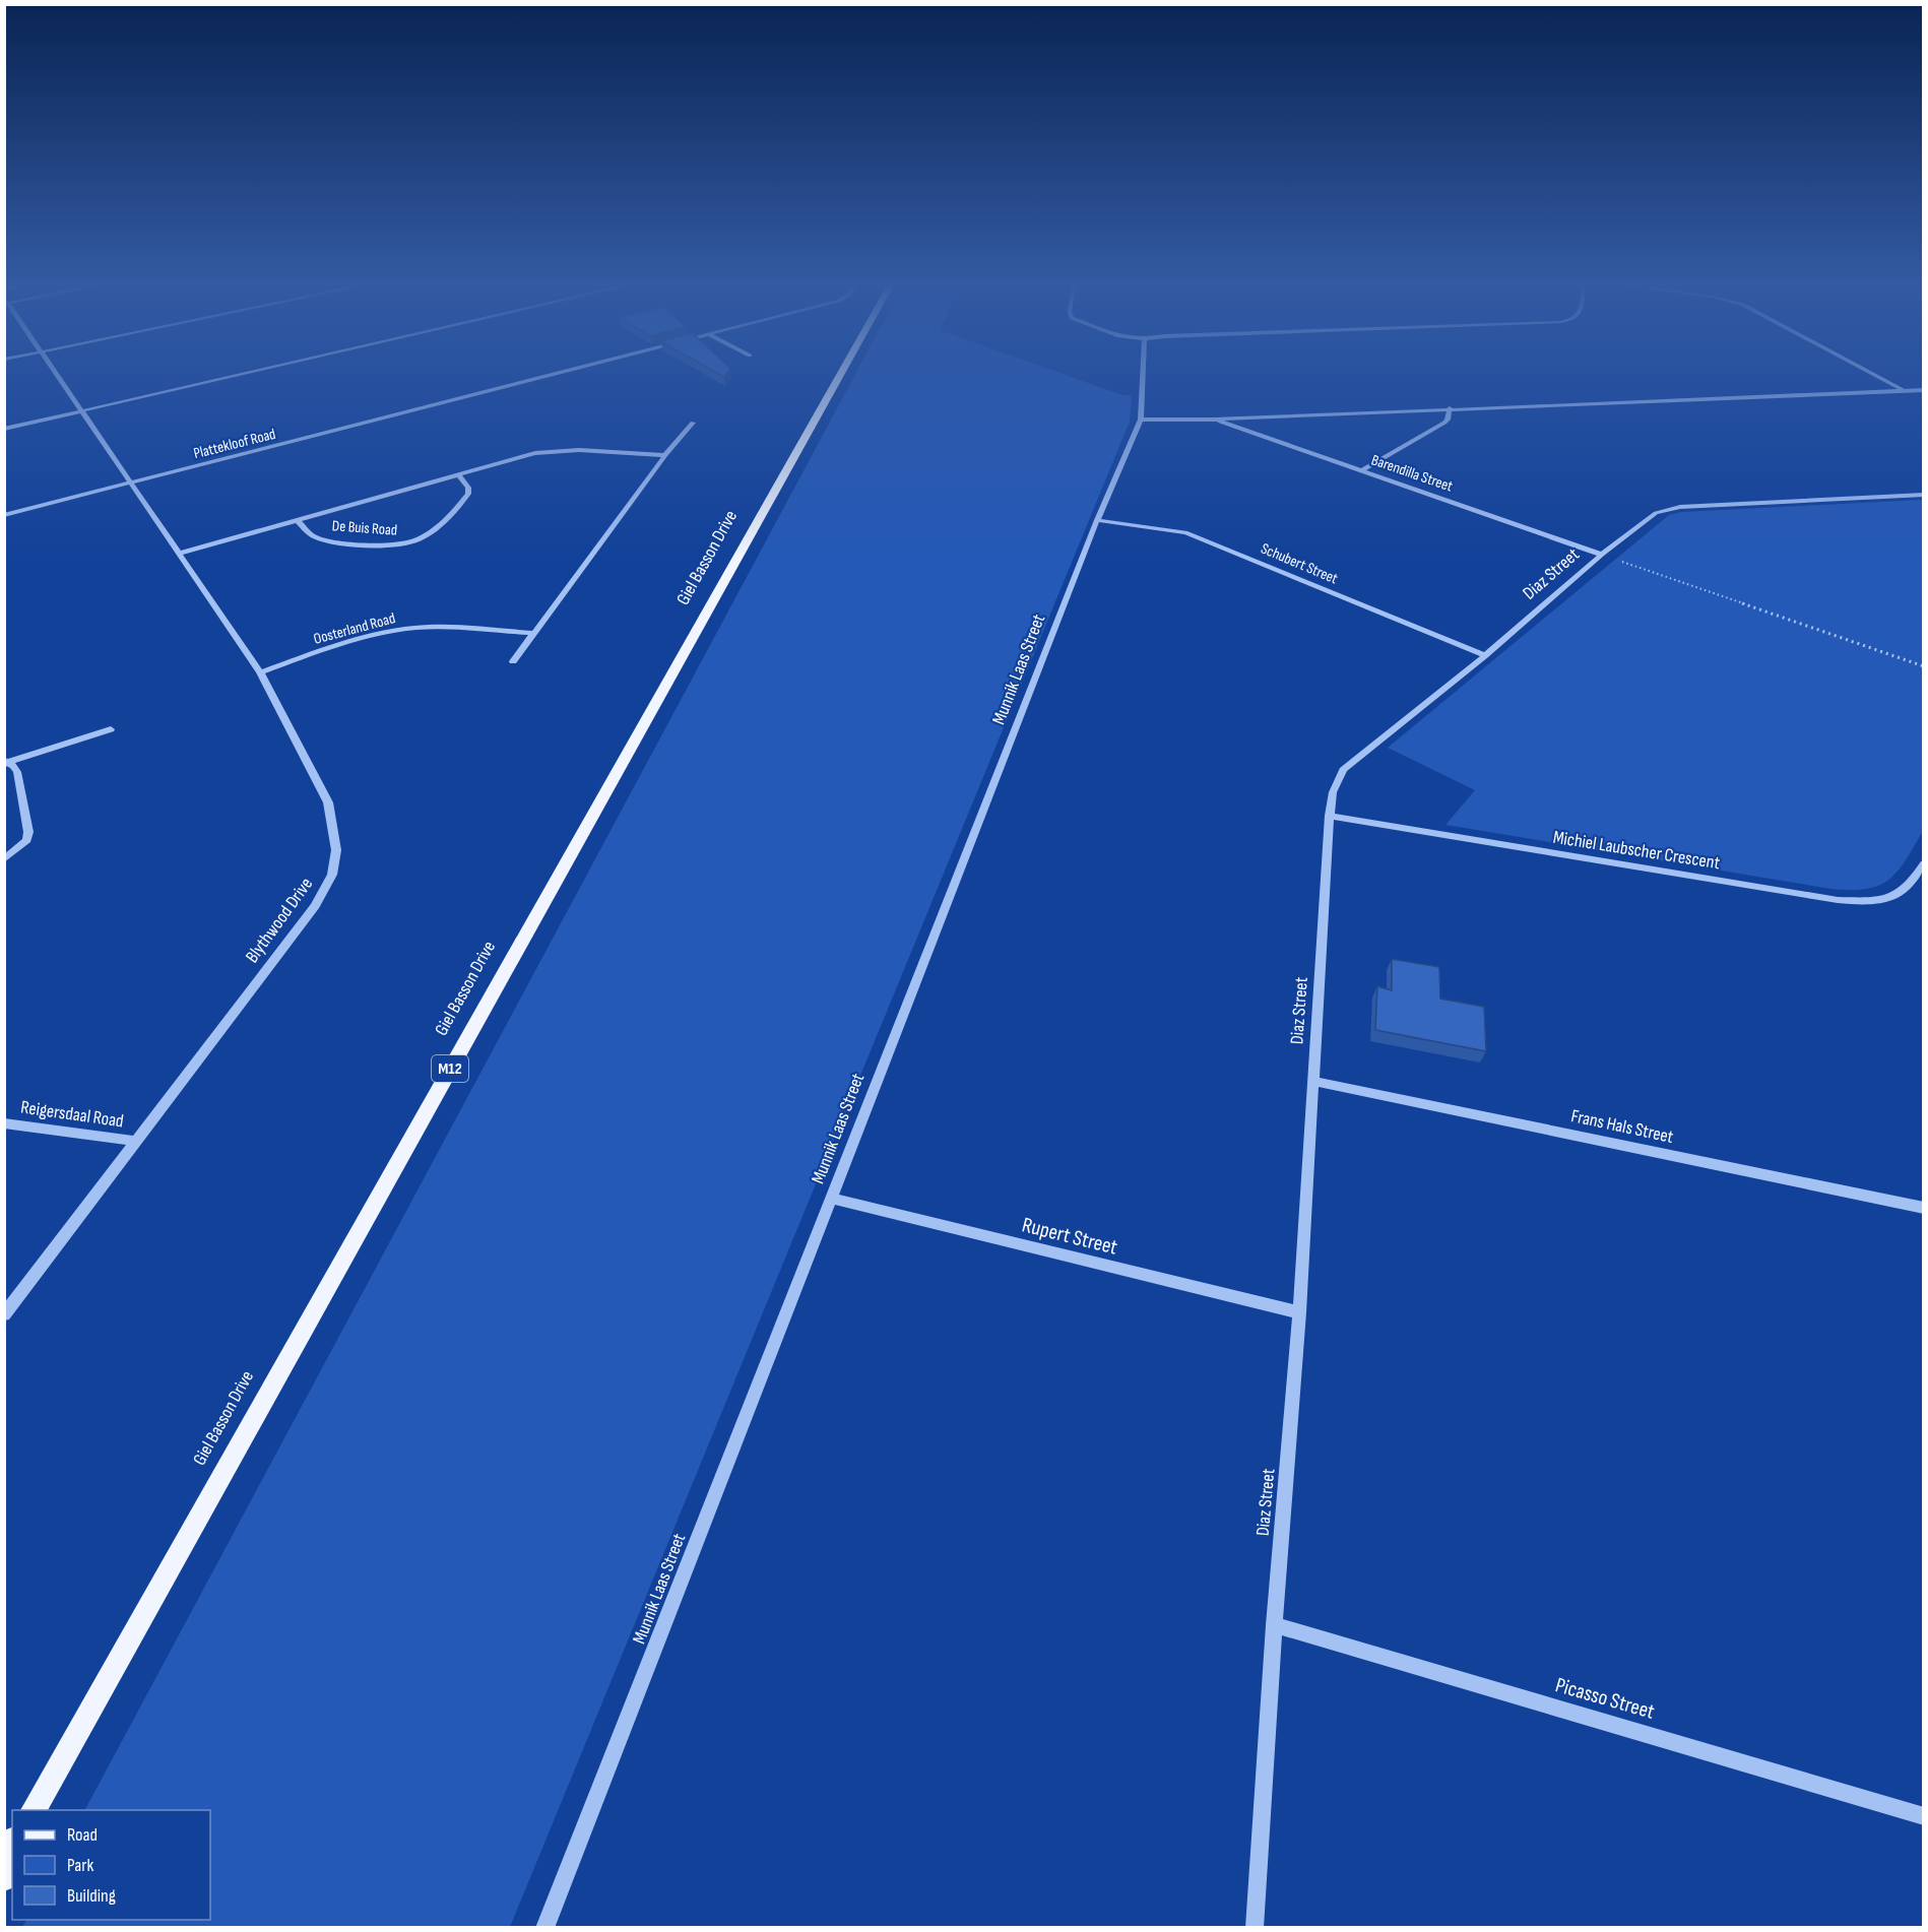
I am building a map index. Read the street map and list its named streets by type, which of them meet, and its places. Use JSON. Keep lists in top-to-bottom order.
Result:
{
  "streets": {
    "main road": ["Giel Basson Drive", "M12"],
    "street": [
      "Plattekloof Road",
      "Barendilla Street",
      "De Buis Road",
      "Schubert Street",
      "Diaz Street",
      "Oosterland Road",
      "Munnik Laas Street",
      "Michiel Laubscher Crescent",
      "Blythwood Drive",
      "Reigersdaal Road",
      "Frans Hals Street",
      "Rupert Street",
      "Picasso Street"
    ]
  },
  "crossings": [
    ["Plattekloof Road", "Blythwood Drive"],
    ["Barendilla Street", "Diaz Street"],
    ["De Buis Road", "Blythwood Drive"],
    ["Schubert Street", "Diaz Street"],
    ["Schubert Street", "Munnik Laas Street"],
    ["Diaz Street", "Michiel Laubscher Crescent"],
    ["Diaz Street", "Frans Hals Street"],
    ["Diaz Street", "Rupert Street"],
    ["Diaz Street", "Picasso Street"],
    ["Oosterland Road", "Blythwood Drive"],
    ["Munnik Laas Street", "Rupert Street"],
    ["Blythwood Drive", "Reigersdaal Road"]
  ],
  "legend": ["Road", "Park", "Building"]
}
